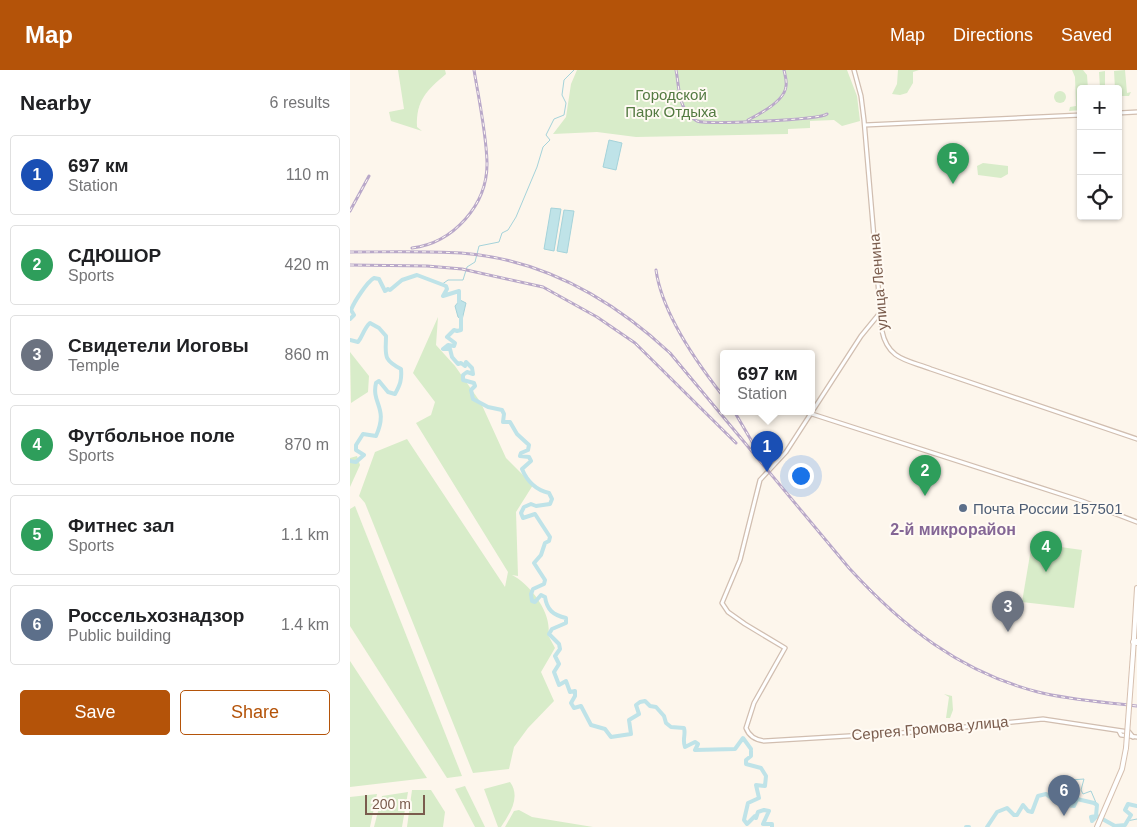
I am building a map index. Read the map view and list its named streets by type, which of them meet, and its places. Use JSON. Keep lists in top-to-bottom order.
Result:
{
  "streets": {
    "street": ["улица Ленина", "Сергея Громова улица"]
  },
  "districts": ["2-й микрорайон"],
  "parks": ["Городской Парк Отдыха"],
  "places": ["Почта России 157501"],
  "scale_bar": "200 m",
  "page": {
    "header": "Map",
    "nav": ["Map", "Directions", "Saved"],
    "heading": ["Nearby", "6 results"],
    "map_buttons": ["+", "−"],
    "list": [
      {
        "mark": "1",
        "name": "697 км",
        "note": "Station",
        "value": "110 m"
      },
      {
        "mark": "2",
        "name": "СДЮШОР",
        "note": "Sports",
        "value": "420 m"
      },
      {
        "mark": "3",
        "name": "Свидетели Иоговы",
        "note": "Temple",
        "value": "860 m"
      },
      {
        "mark": "4",
        "name": "Футбольное поле",
        "note": "Sports",
        "value": "870 m"
      },
      {
        "mark": "5",
        "name": "Фитнес зал",
        "note": "Sports",
        "value": "1.1 km"
      },
      {
        "mark": "6",
        "name": "Россельхознадзор",
        "note": "Public building",
        "value": "1.4 km"
      }
    ],
    "pins": [
      "5",
      "1",
      "2",
      "4",
      "3",
      "6"
    ],
    "popup": ["697 км", "Station"],
    "buttons": ["Save", "Share"],
    "scale": "200 m"
  }
}
